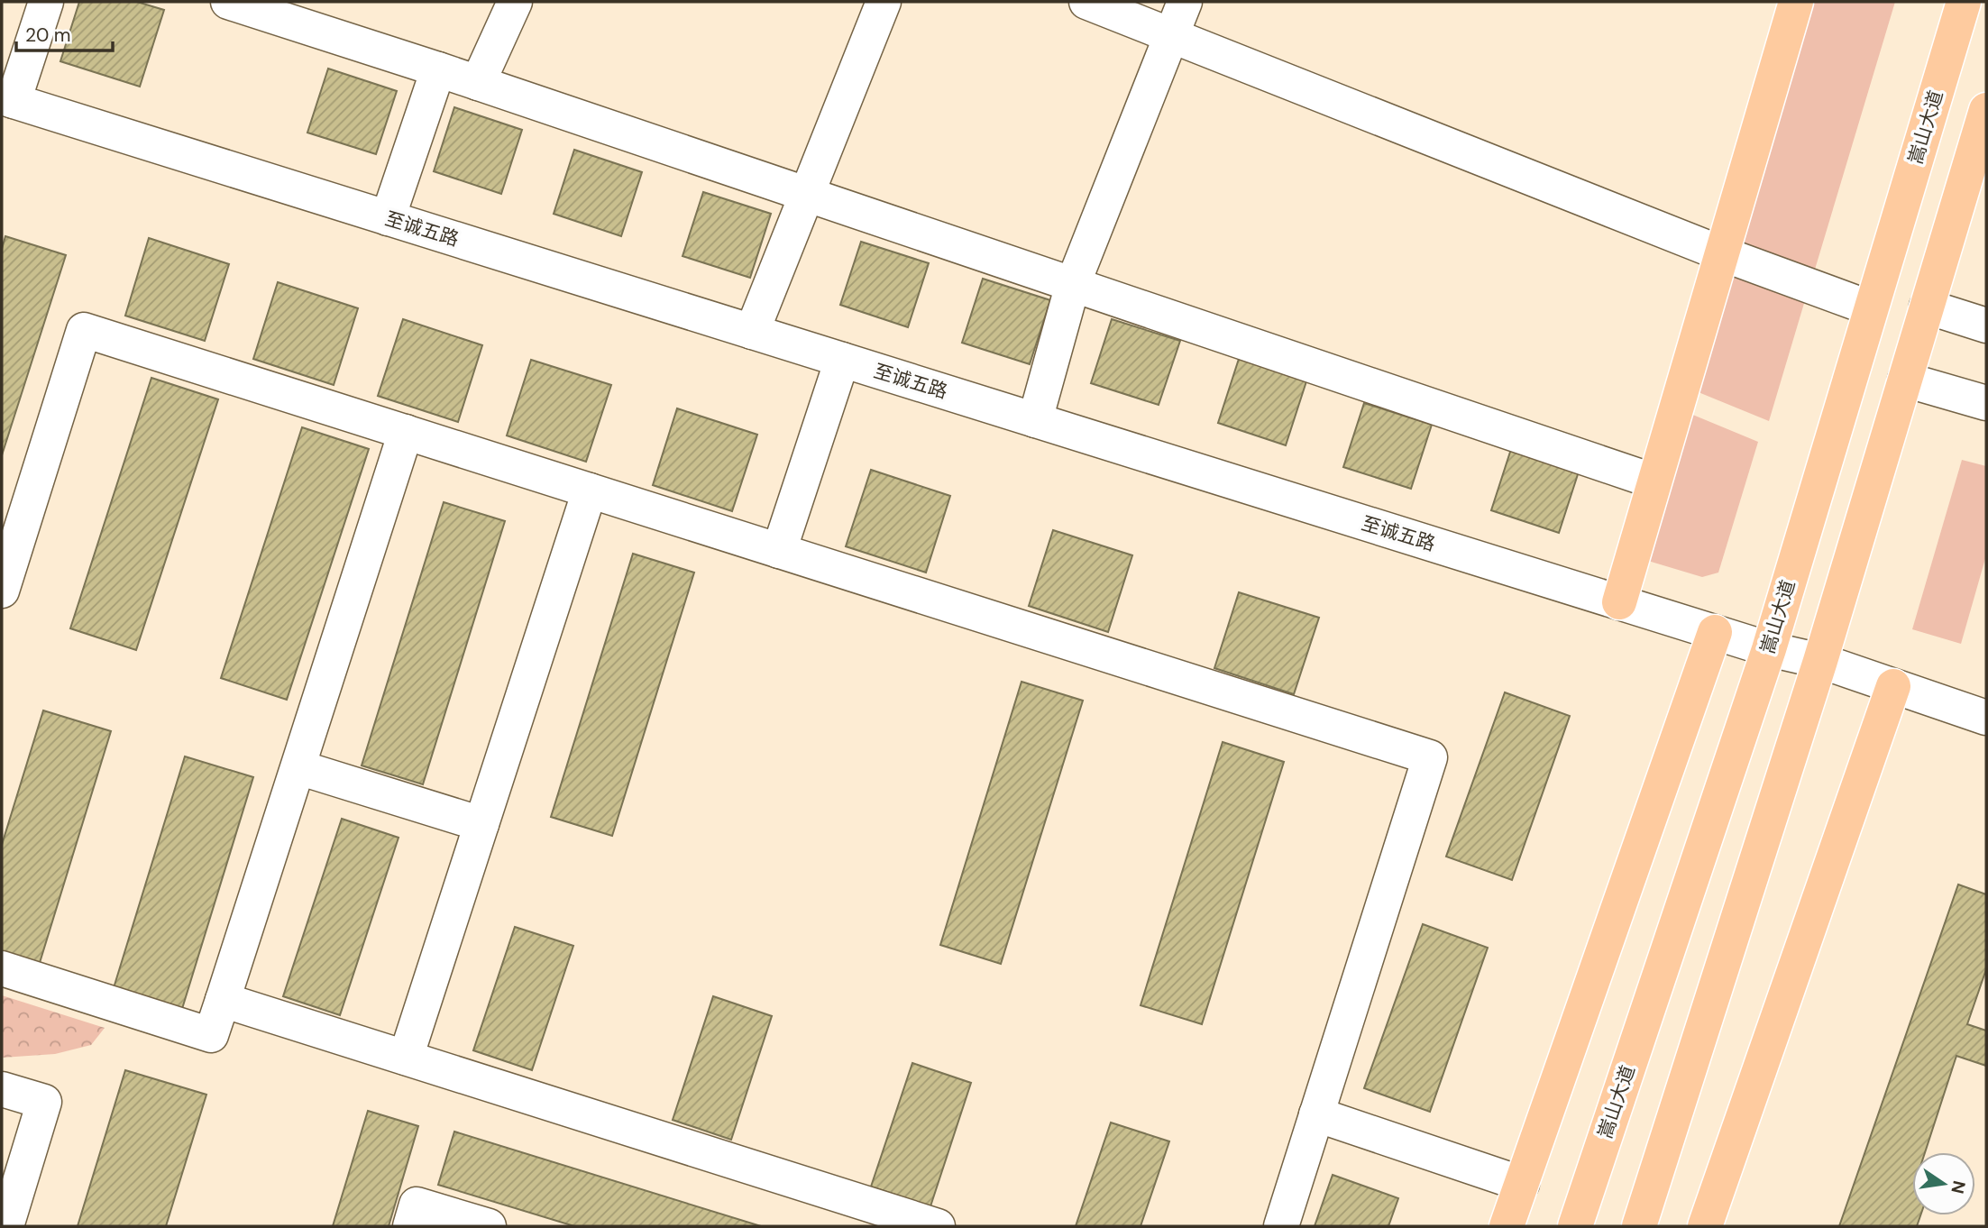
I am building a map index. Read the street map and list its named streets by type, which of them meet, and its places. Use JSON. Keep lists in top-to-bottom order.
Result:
{
  "streets": {
    "main road": ["嵩山大道"],
    "street": ["至诚五路"]
  },
  "crossings": [
    ["嵩山大道", "至诚五路"]
  ],
  "scale_bar": "20 m",
  "north": "right"
}
